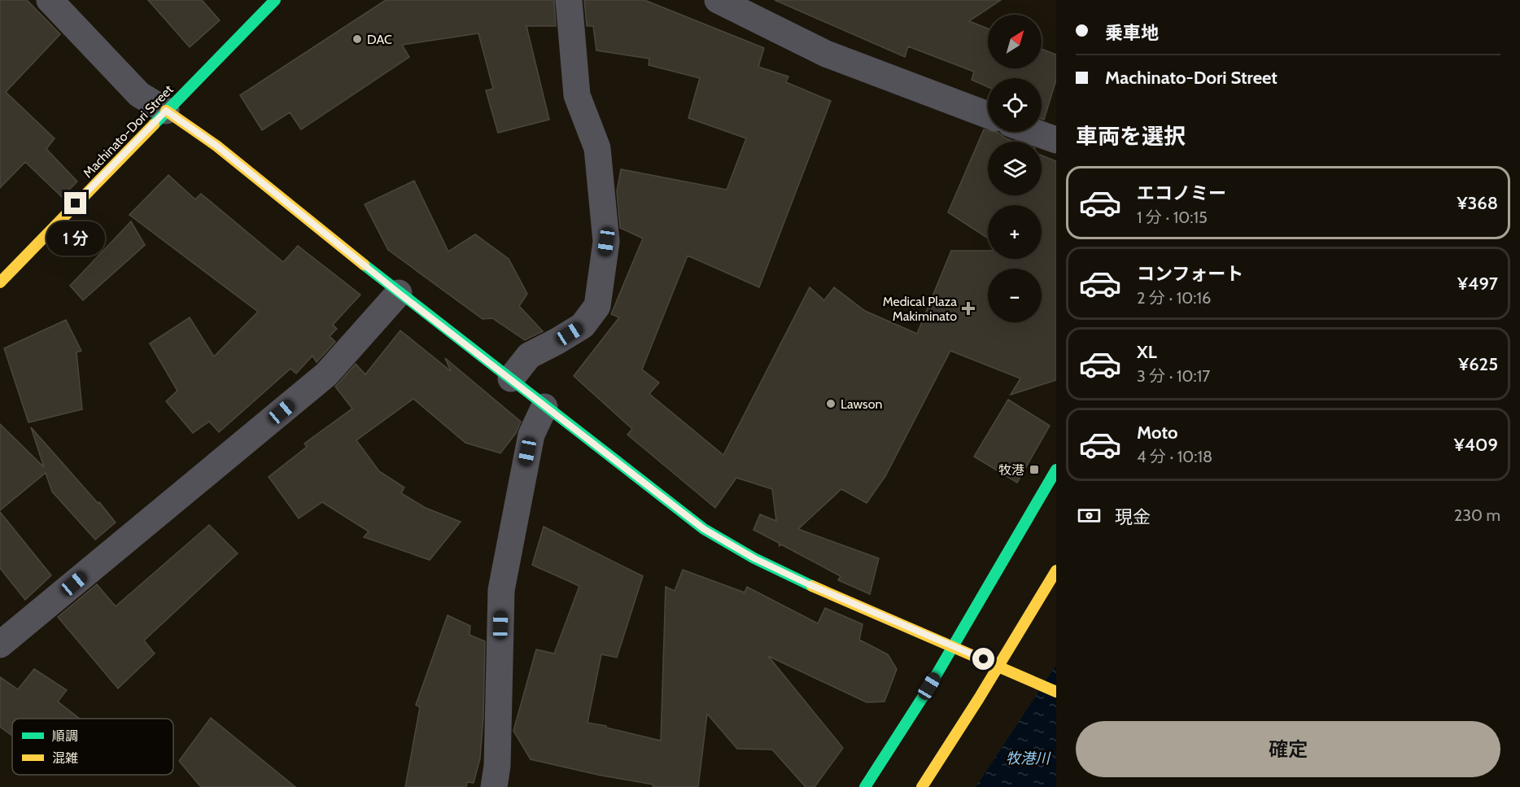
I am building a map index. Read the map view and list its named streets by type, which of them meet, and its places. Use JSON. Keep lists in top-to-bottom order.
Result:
{
  "streets": {
    "street": ["Machinato-Dori Street"]
  },
  "water": ["牧港川"],
  "places": {
    "other": ["DAC", "Lawson"],
    "health": ["Medical Plaza Makiminato"],
    "transit": ["牧港"]
  },
  "legend": ["順調", "混雑"],
  "north": "top right",
  "page": {
    "banner": ["乗車地", "Machinato-Dori Street"],
    "map_buttons": ["+", "−"],
    "heading": "車両を選択",
    "list": [
      {
        "name": "エコノミー",
        "note": "1 分 · 10:15",
        "value": "¥368"
      },
      {
        "name": "コンフォート",
        "note": "2 分 · 10:16",
        "value": "¥497"
      },
      {
        "name": "XL",
        "note": "3 分 · 10:17",
        "value": "¥625"
      },
      {
        "name": "Moto",
        "note": "4 分 · 10:18",
        "value": "¥409"
      }
    ],
    "bubble": "1 分",
    "pay": ["現金", "230 m"],
    "buttons": "確定"
  }
}
